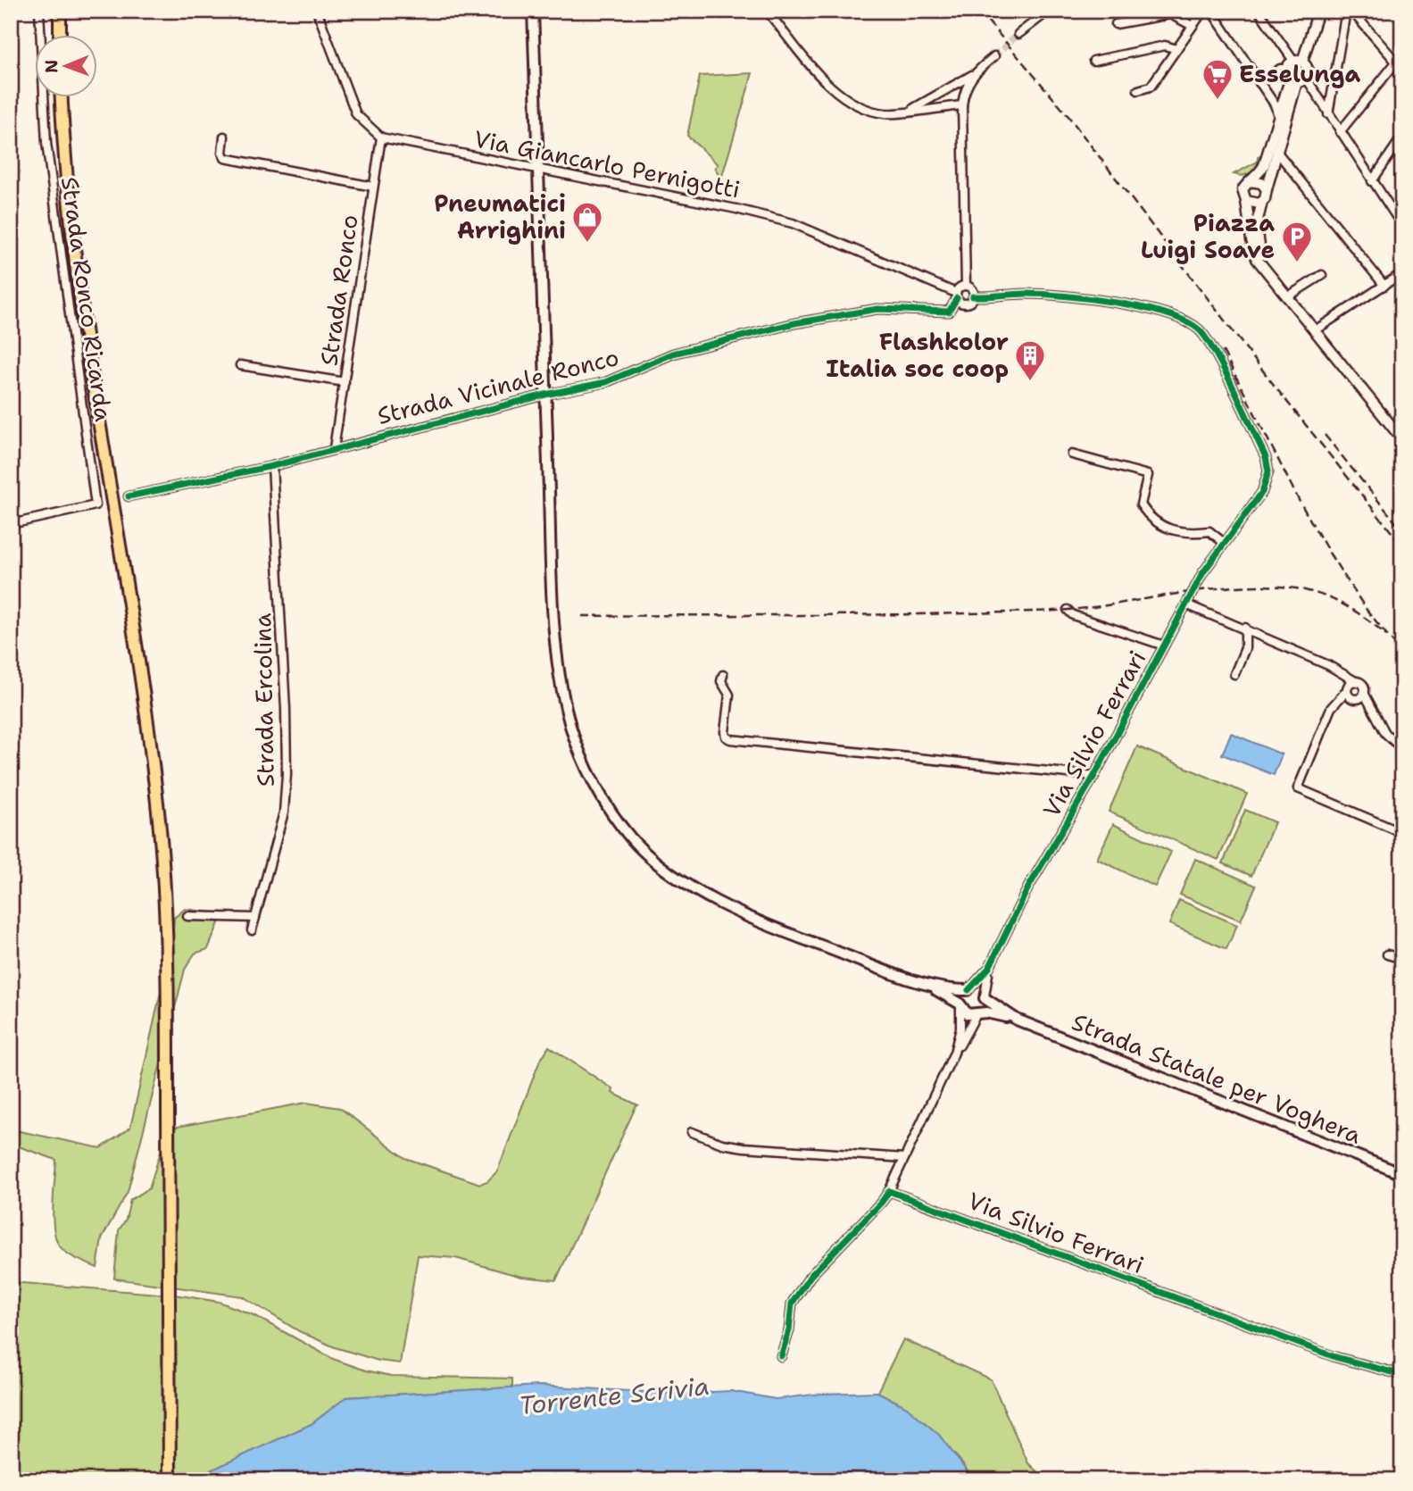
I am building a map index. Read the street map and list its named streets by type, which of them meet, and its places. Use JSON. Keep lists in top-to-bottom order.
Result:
{
  "streets": {
    "main road": ["Strada Statale per Voghera"],
    "street": [
      "Via Giancarlo Pernigotti",
      "Strada Ronco",
      "Strada Ronco Ricarda",
      "Strada Vicinale Ronco",
      "Strada Ercolina",
      "Via Silvio Ferrari"
    ]
  },
  "crossings": [
    ["Via Giancarlo Pernigotti", "Strada Ronco"],
    ["Via Giancarlo Pernigotti", "Strada Vicinale Ronco"],
    ["Via Giancarlo Pernigotti", "Via Silvio Ferrari"],
    ["Via Giancarlo Pernigotti", "Strada Statale per Voghera"],
    ["Strada Ronco", "Strada Vicinale Ronco"],
    ["Strada Vicinale Ronco", "Via Silvio Ferrari"],
    ["Strada Vicinale Ronco", "Strada Statale per Voghera"],
    ["Via Silvio Ferrari", "Strada Statale per Voghera"]
  ],
  "water": ["Torrente Scrivia"],
  "places": {
    "supermarket": ["Esselunga"],
    "shop": ["Pneumatici Arrighini"],
    "parking": ["Piazza Luigi Soave"],
    "building": ["Flashkolor Italia soc coop"]
  },
  "north": "left"
}
